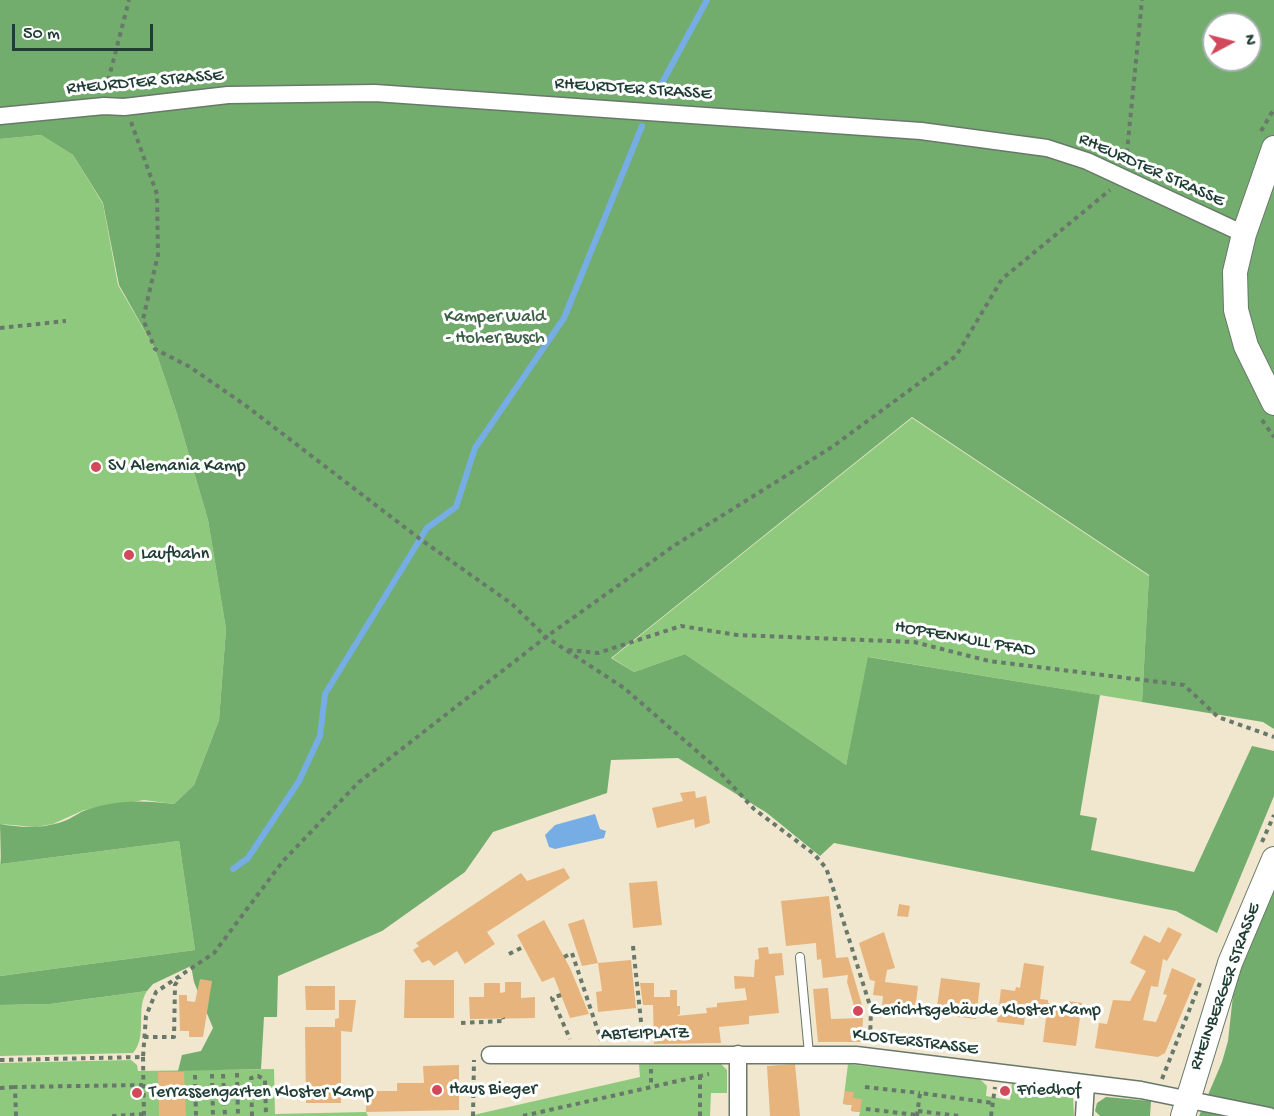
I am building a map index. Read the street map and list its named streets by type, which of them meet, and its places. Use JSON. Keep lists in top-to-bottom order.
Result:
{
  "streets": {
    "main road": ["RHEINBERGER STRASSE"],
    "street": ["RHEURDTER STRASSE", "ABTEIPLATZ", "KLOSTERSTRASSE"],
    "path": ["HOPFENKULL PFAD"]
  },
  "crossings": [
    ["RHEINBERGER STRASSE", "KLOSTERSTRASSE"],
    ["ABTEIPLATZ", "KLOSTERSTRASSE"]
  ],
  "parks": ["Kamper Wald - Hoher Busch"],
  "places": [
    "SV Alemania Kamp",
    "Laufbahn",
    "Gerichtsgebäude Kloster Kamp",
    "Haus Bieger",
    "Friedhof",
    "Terrassengarten Kloster Kamp"
  ],
  "scale_bar": "50 m",
  "north": "right"
}
